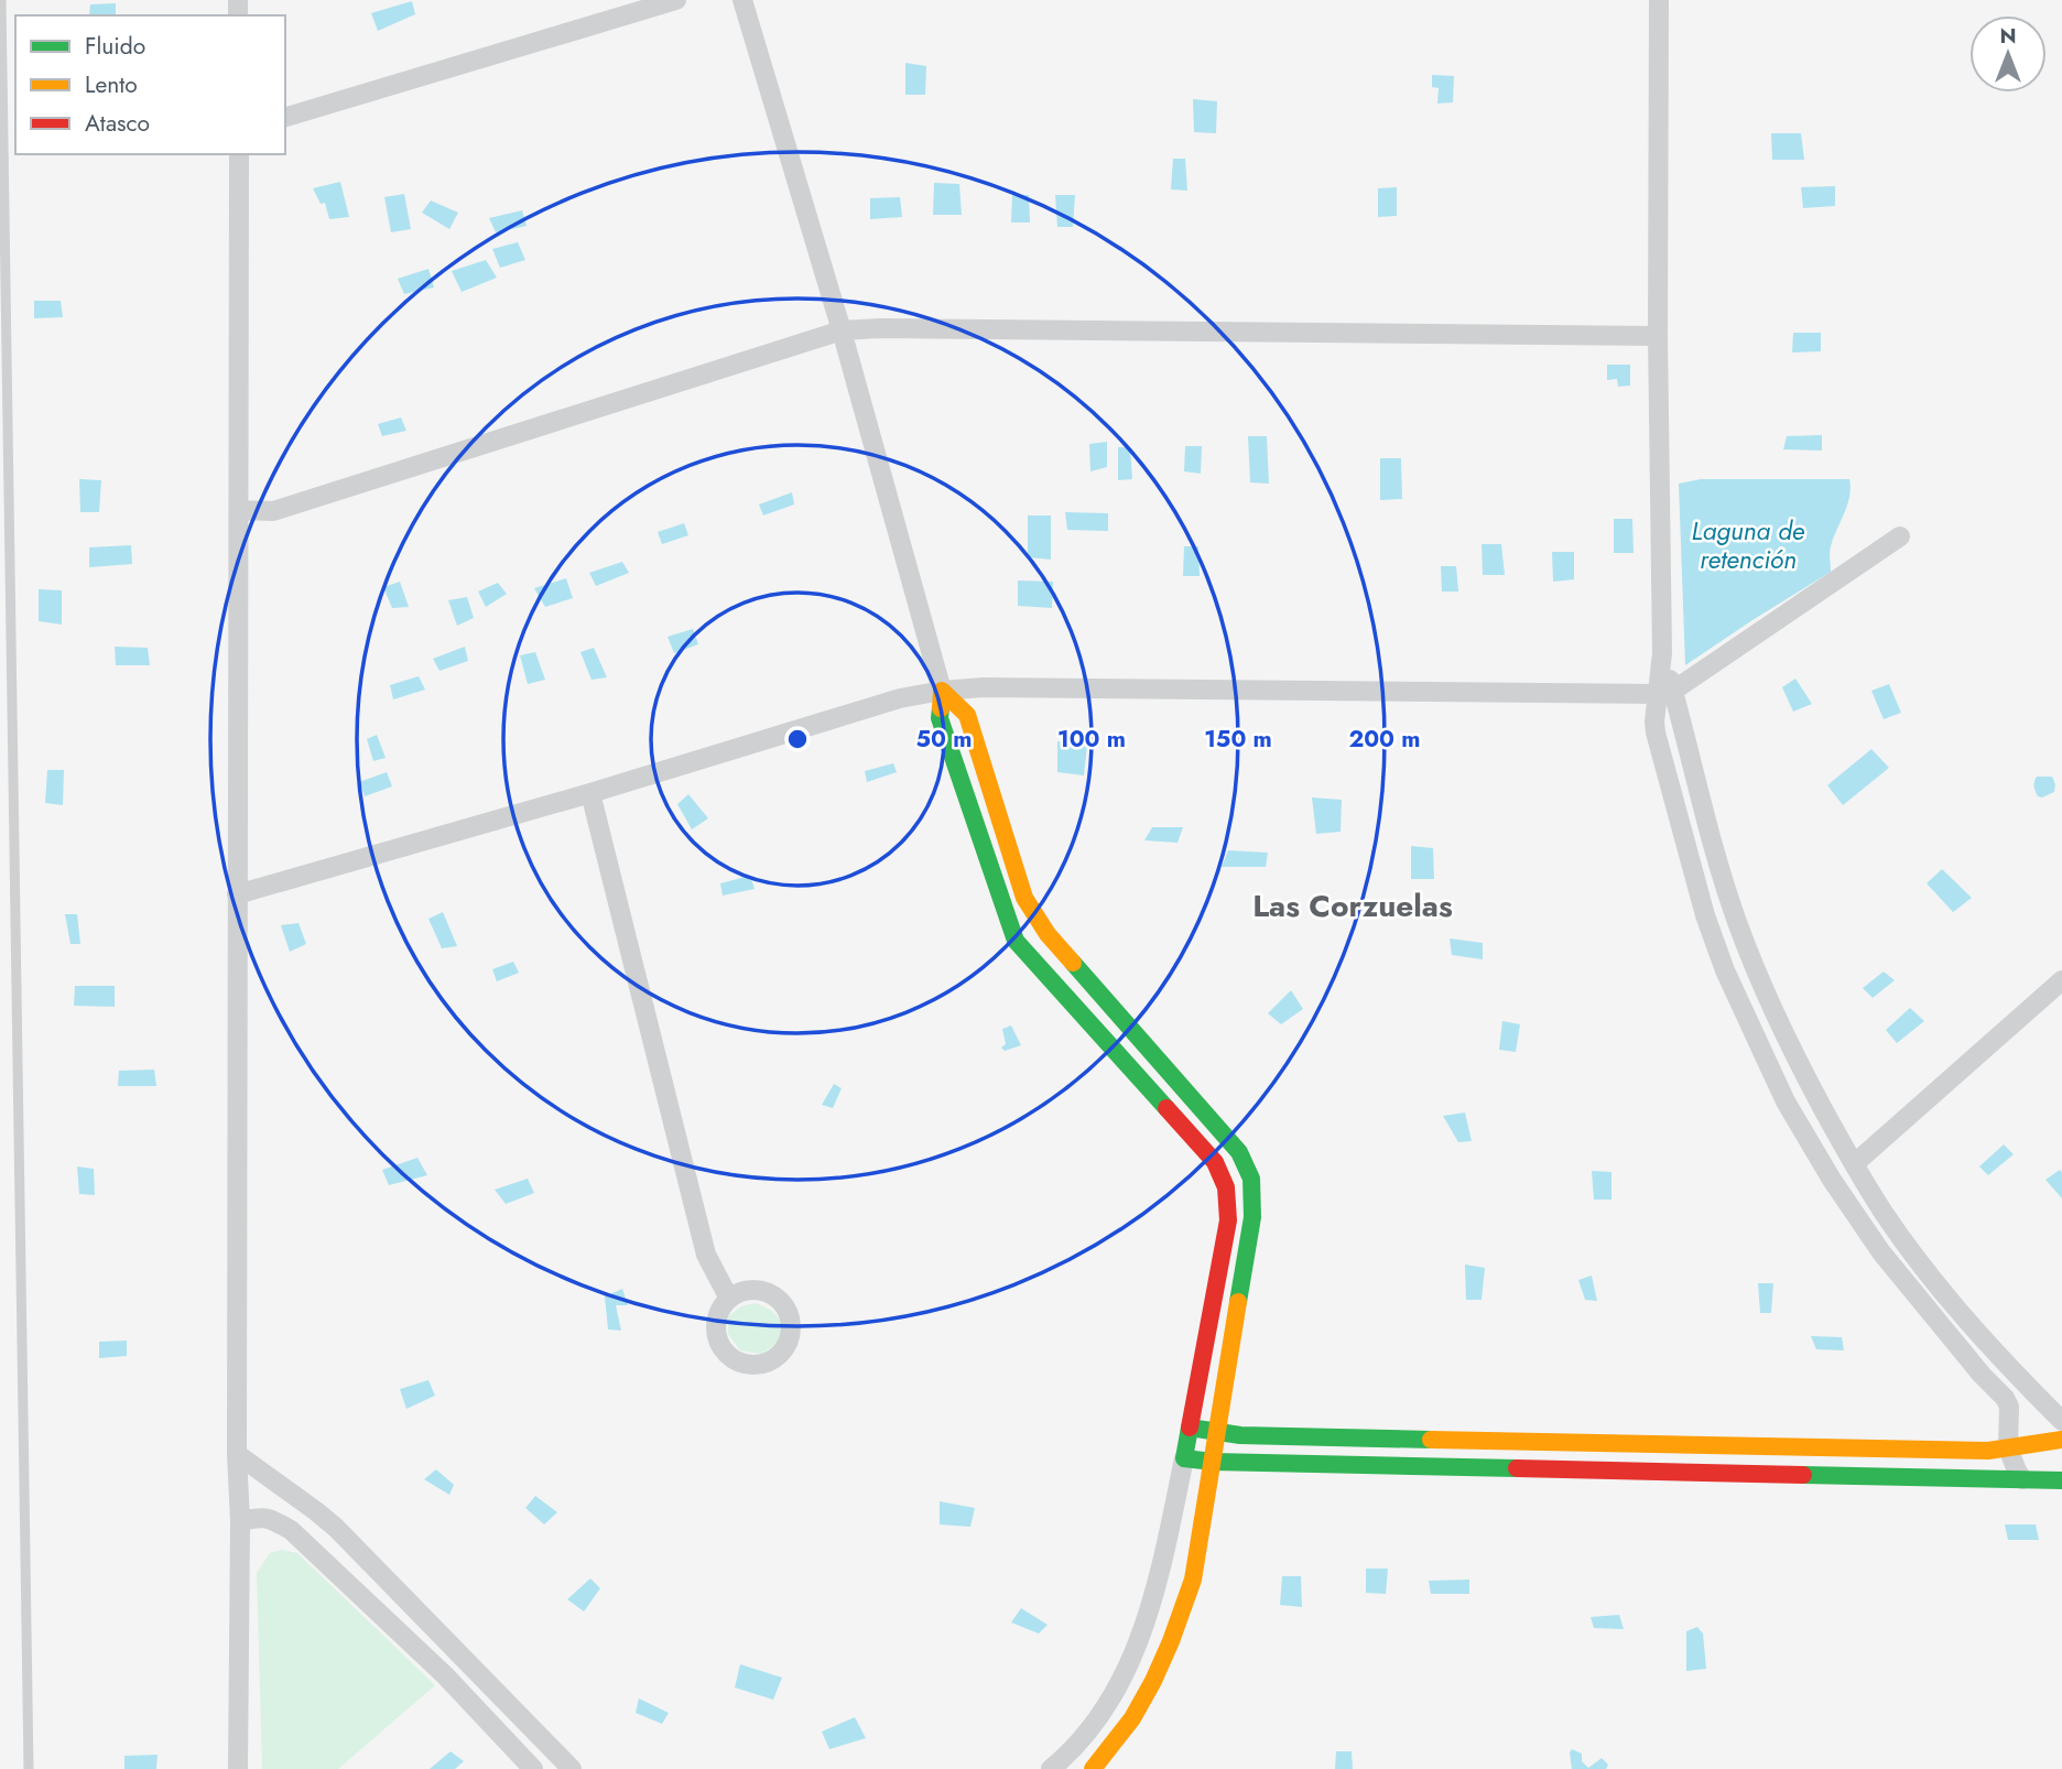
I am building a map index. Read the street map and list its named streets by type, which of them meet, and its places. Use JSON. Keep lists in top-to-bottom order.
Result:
{
  "districts": ["Las Corzuelas"],
  "water": ["Laguna de retención"],
  "legend": ["Fluido", "Lento", "Atasco"],
  "north": "top",
  "rings": [
    "50 m",
    "100 m",
    "150 m",
    "200 m"
  ]
}
